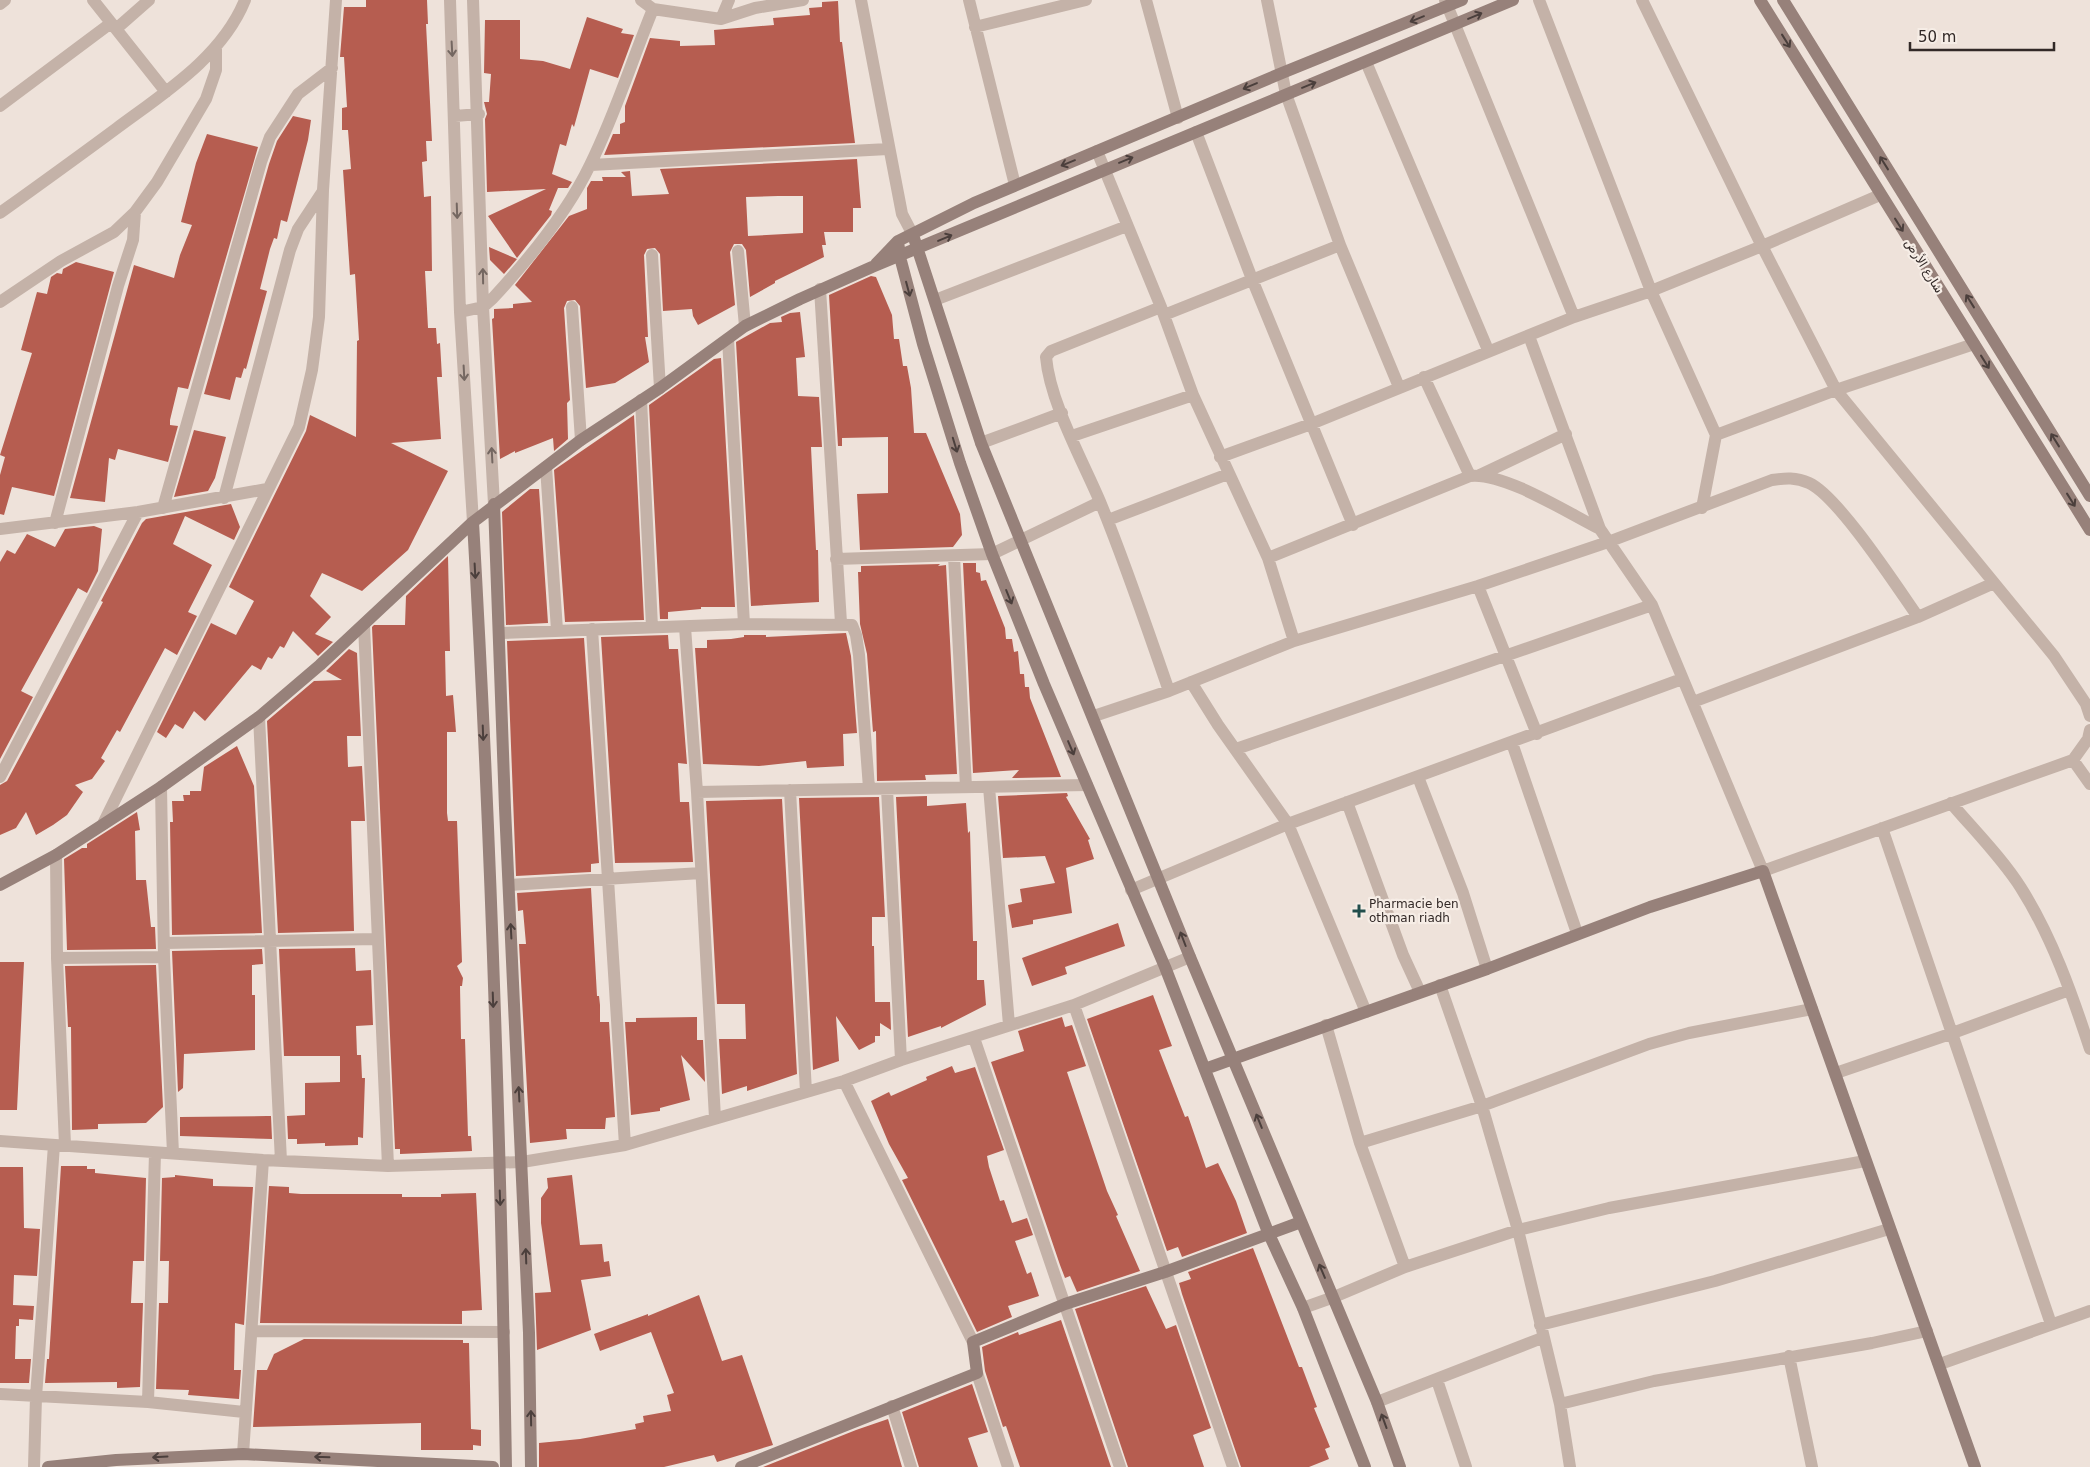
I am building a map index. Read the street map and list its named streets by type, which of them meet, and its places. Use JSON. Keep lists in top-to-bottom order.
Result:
{
  "streets": {
    "street": ["شارع الأرض"]
  },
  "places": {
    "health": ["Pharmacie ben othman riadh"]
  },
  "scale_bar": "50 m"
}
